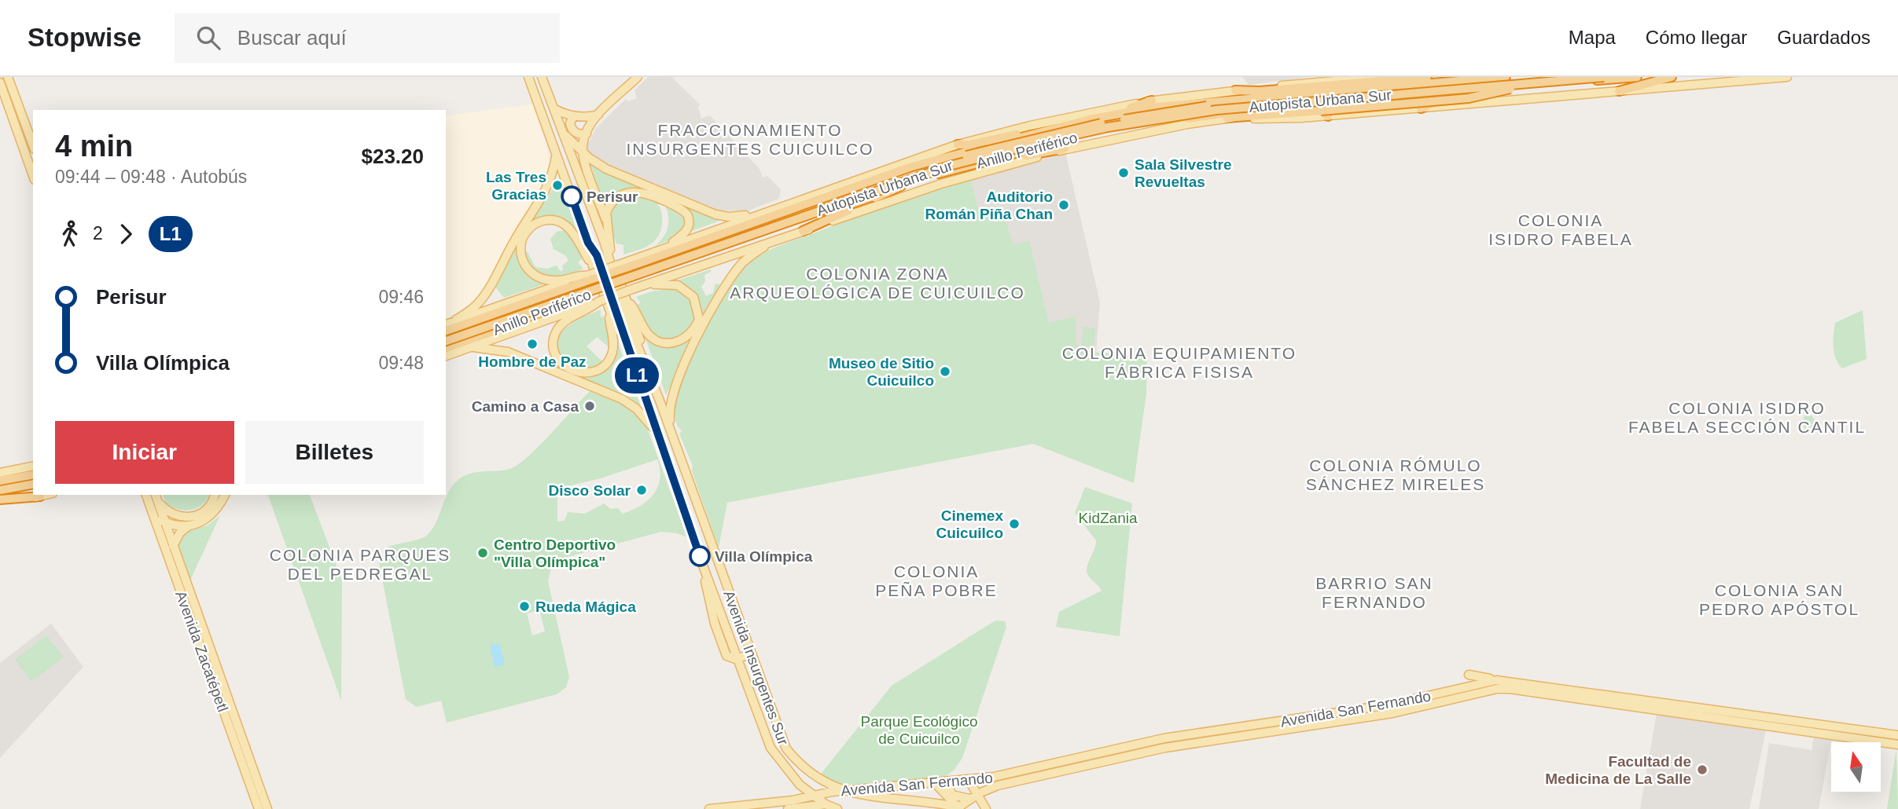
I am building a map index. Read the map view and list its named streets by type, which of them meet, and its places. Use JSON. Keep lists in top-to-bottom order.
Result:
{
  "streets": {
    "highway": ["Autopista Urbana Sur", "Anillo Periférico"],
    "main road": ["Avenida Zacatépetl", "Avenida Insurgentes Sur", "Avenida San Fernando"]
  },
  "crossings": [
    ["Avenida Insurgentes Sur", "Avenida San Fernando"]
  ],
  "districts": [
    "FRACCIONAMIENTO INSURGENTES CUICUILCO",
    "COLONIA ISIDRO FABELA",
    "COLONIA ZONA ARQUEOLÓGICA DE CUICUILCO",
    "COLONIA EQUIPAMIENTO FÁBRICA FISISA",
    "COLONIA ISIDRO FABELA SECCIÓN CANTIL",
    "COLONIA RÓMULO SÁNCHEZ MIRELES",
    "COLONIA PARQUES DEL PEDREGAL",
    "COLONIA PEÑA POBRE",
    "BARRIO SAN FERNANDO",
    "COLONIA SAN PEDRO APÓSTOL"
  ],
  "parks": ["KidZania", "Parque Ecológico de Cuicuilco"],
  "places": [
    "Sala Silvestre Revueltas",
    "Las Tres Gracias",
    "Perisur",
    "Auditorio Román Piña Chan",
    "Hombre de Paz",
    "Museo de Sitio Cuicuilco",
    "Camino a Casa",
    "Disco Solar",
    "Cinemex Cuicuilco",
    "Centro Deportivo \"Villa Olímpica\"",
    "Villa Olímpica",
    "Rueda Mágica",
    "Facultad de Medicina de La Salle"
  ],
  "lines": ["bus line L1"],
  "north": "top",
  "page": {
    "header": "Stopwise",
    "search": "Buscar aquí",
    "nav": ["Mapa", "Cómo llegar", "Guardados"],
    "on_map": "L1",
    "heading": ["4 min", "09:44 – 09:48 · Autobús", "$23.20"],
    "legs": ["2", "L1"],
    "list": [
      {
        "name": "Perisur",
        "value": "09:46"
      },
      {
        "name": "Villa Olímpica",
        "value": "09:48"
      }
    ],
    "buttons": ["Iniciar", "Billetes"]
  }
}
